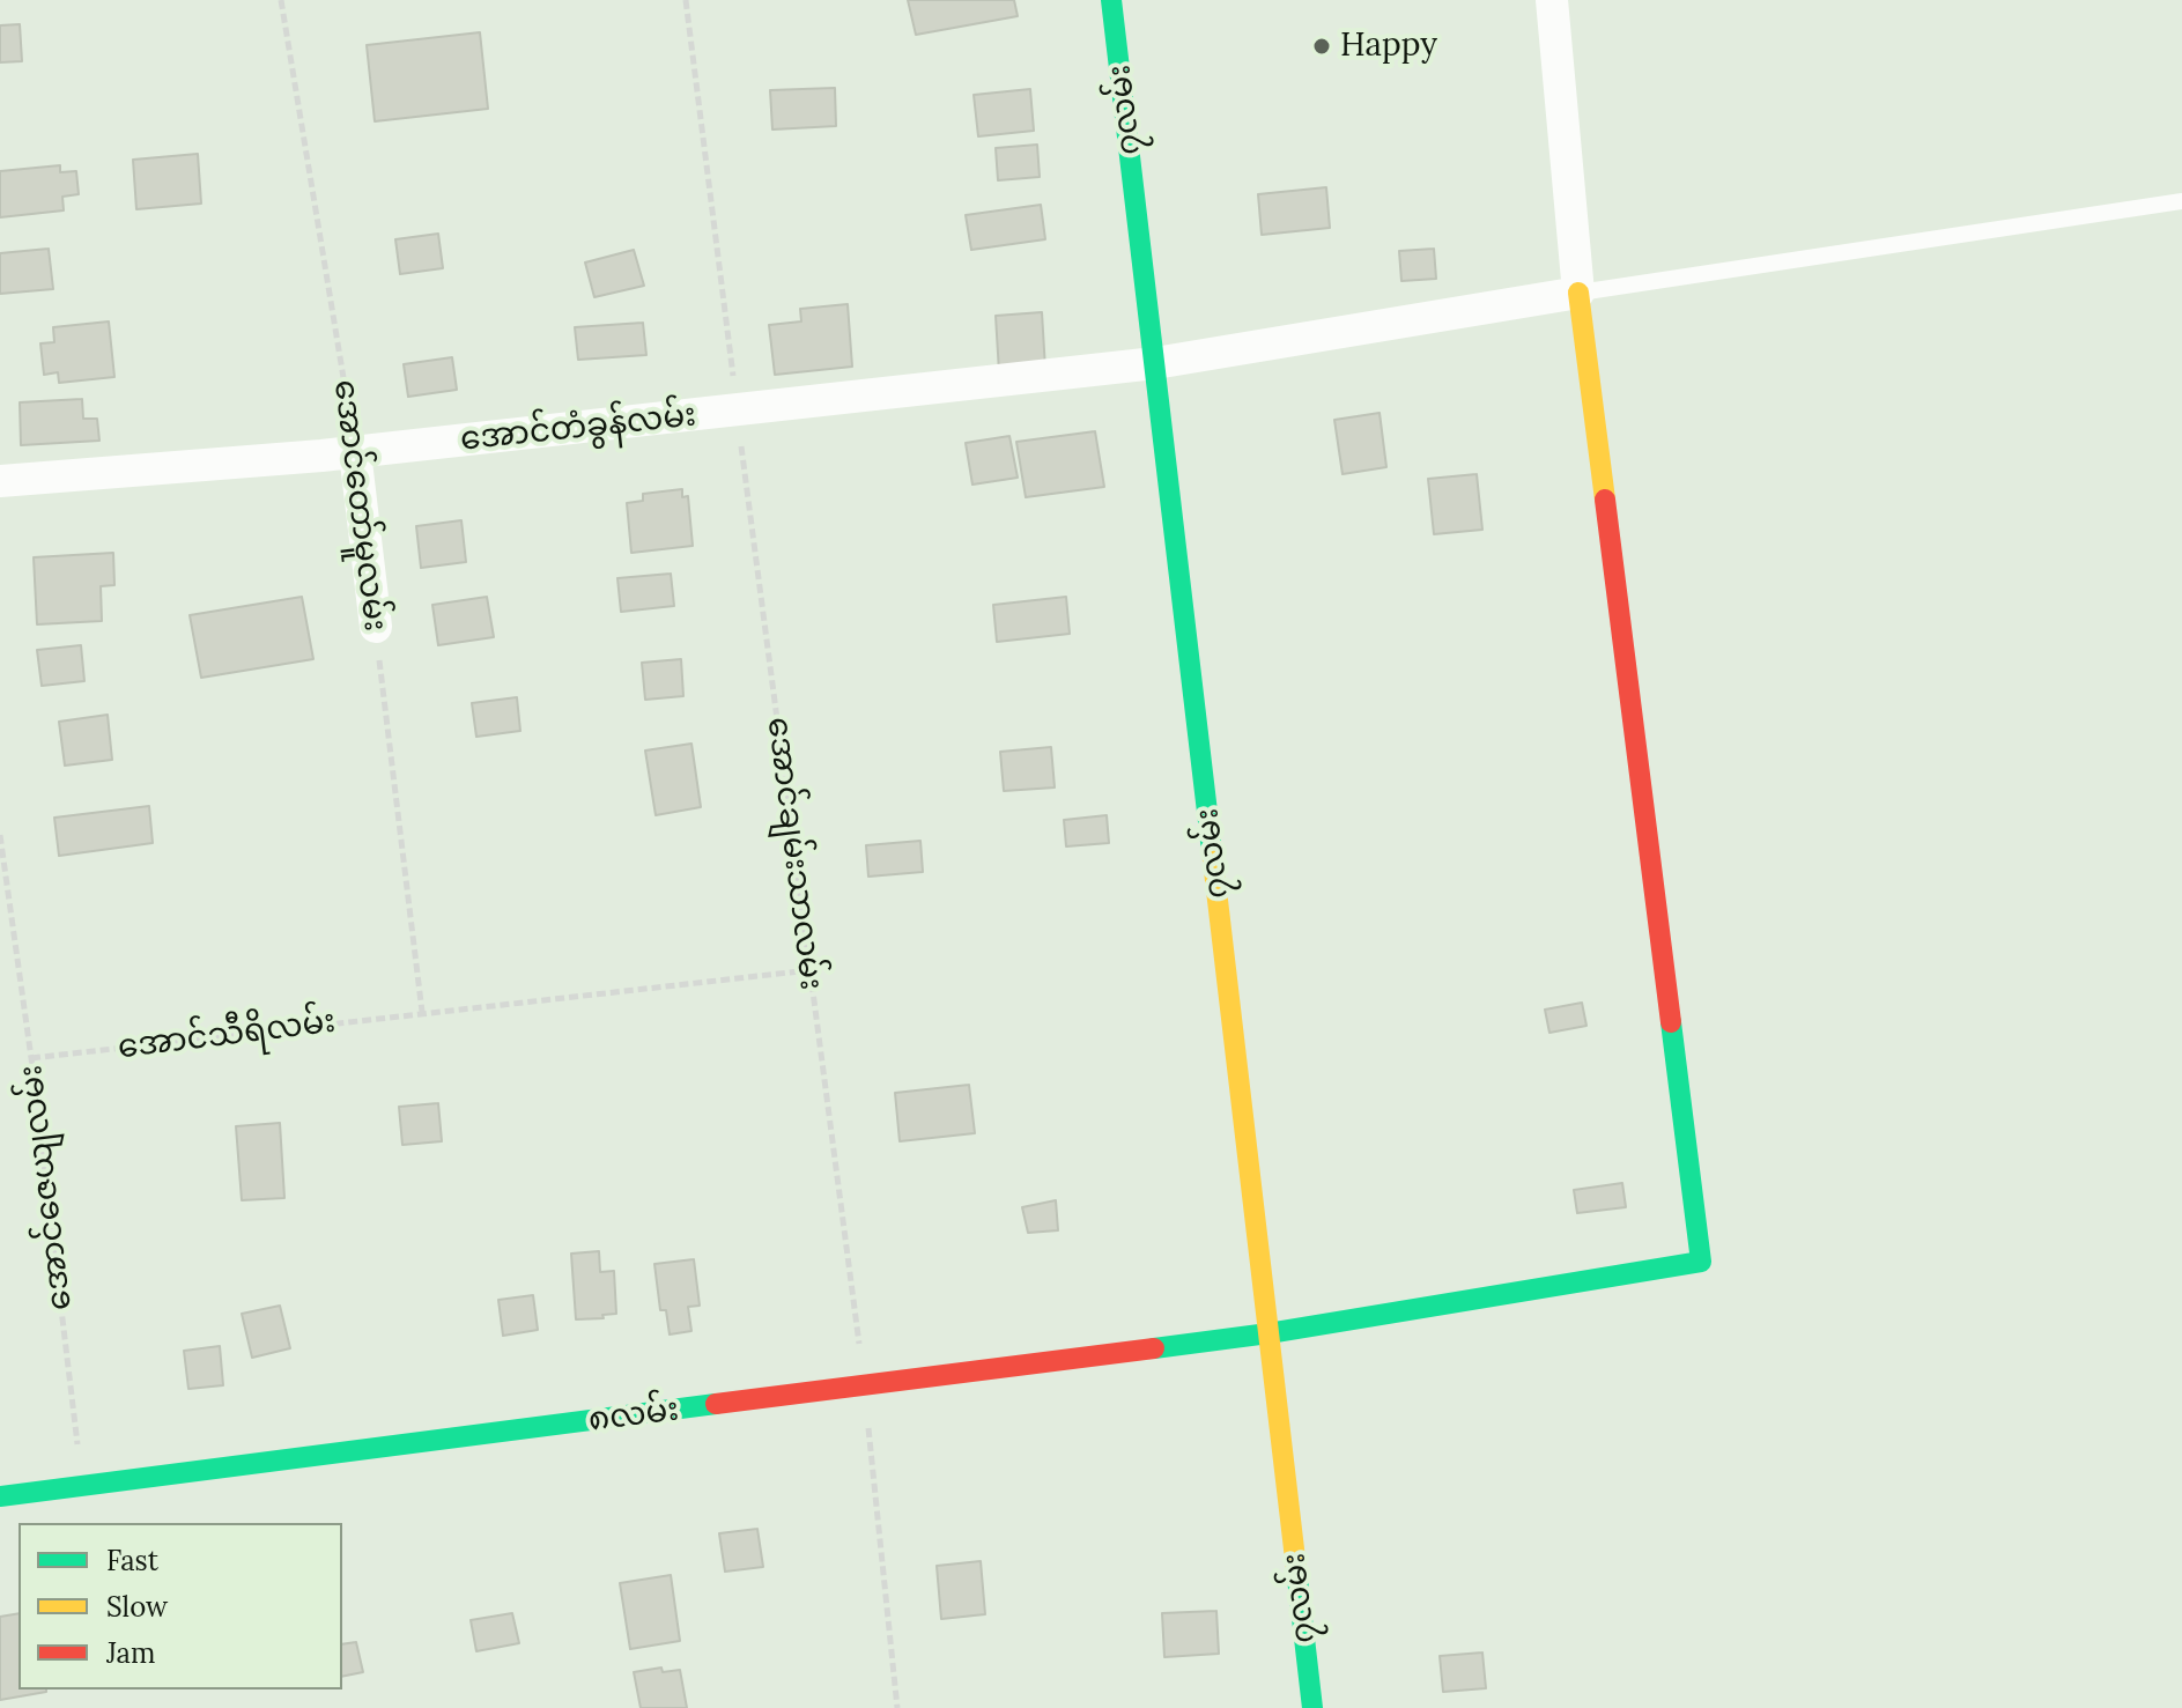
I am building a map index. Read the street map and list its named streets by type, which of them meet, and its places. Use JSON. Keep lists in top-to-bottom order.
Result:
{
  "streets": {
    "street": [
      "၇လမ်း",
      "အောင်တံခွန်လမ်း",
      "အောင်တော်မူလမ်း",
      "၈လမ်း"
    ],
    "path": ["အောင်ချမ်းသာလမ်း", "အောင်သီရိလမ်း", "အောင်ဇေယျလမ်း"]
  },
  "crossings": [
    ["၇လမ်း", "အောင်တံခွန်လမ်း"],
    ["၇လမ်း", "၈လမ်း"],
    ["အောင်တံခွန်လမ်း", "အောင်တော်မူလမ်း"],
    ["အောင်တံခွန်လမ်း", "အောင်ချမ်းသာလမ်း"],
    ["အောင်တံခွန်လမ်း", "၈လမ်း"],
    ["အောင်တော်မူလမ်း", "အောင်သီရိလမ်း"],
    ["အောင်ချမ်းသာလမ်း", "အောင်သီရိလမ်း"],
    ["အောင်ချမ်းသာလမ်း", "၈လမ်း"],
    ["အောင်သီရိလမ်း", "အောင်ဇေယျလမ်း"],
    ["အောင်ဇေယျလမ်း", "၈လမ်း"]
  ],
  "places": ["Happy"],
  "legend": ["Fast", "Slow", "Jam"]
}
